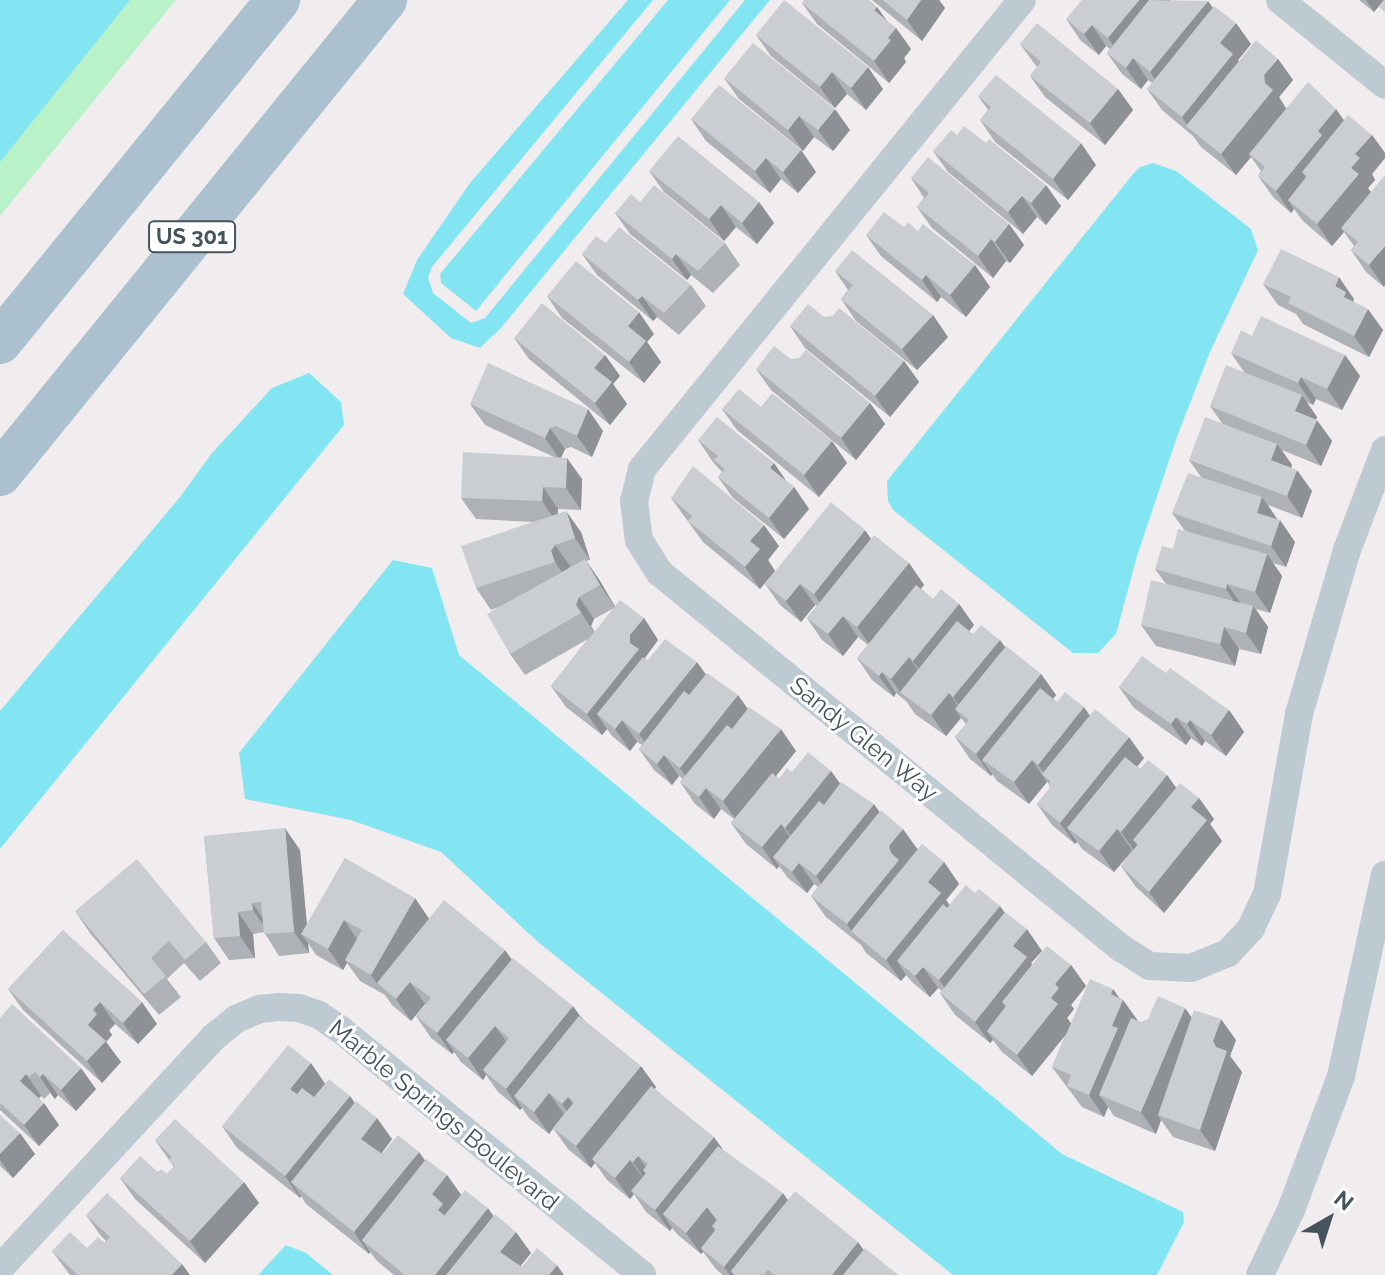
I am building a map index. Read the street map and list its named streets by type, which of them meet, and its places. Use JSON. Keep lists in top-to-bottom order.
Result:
{
  "streets": {
    "main road": ["US 301"],
    "street": ["Sandy Glen Way", "Marble Springs Boulevard"]
  },
  "north": "top right"
}
